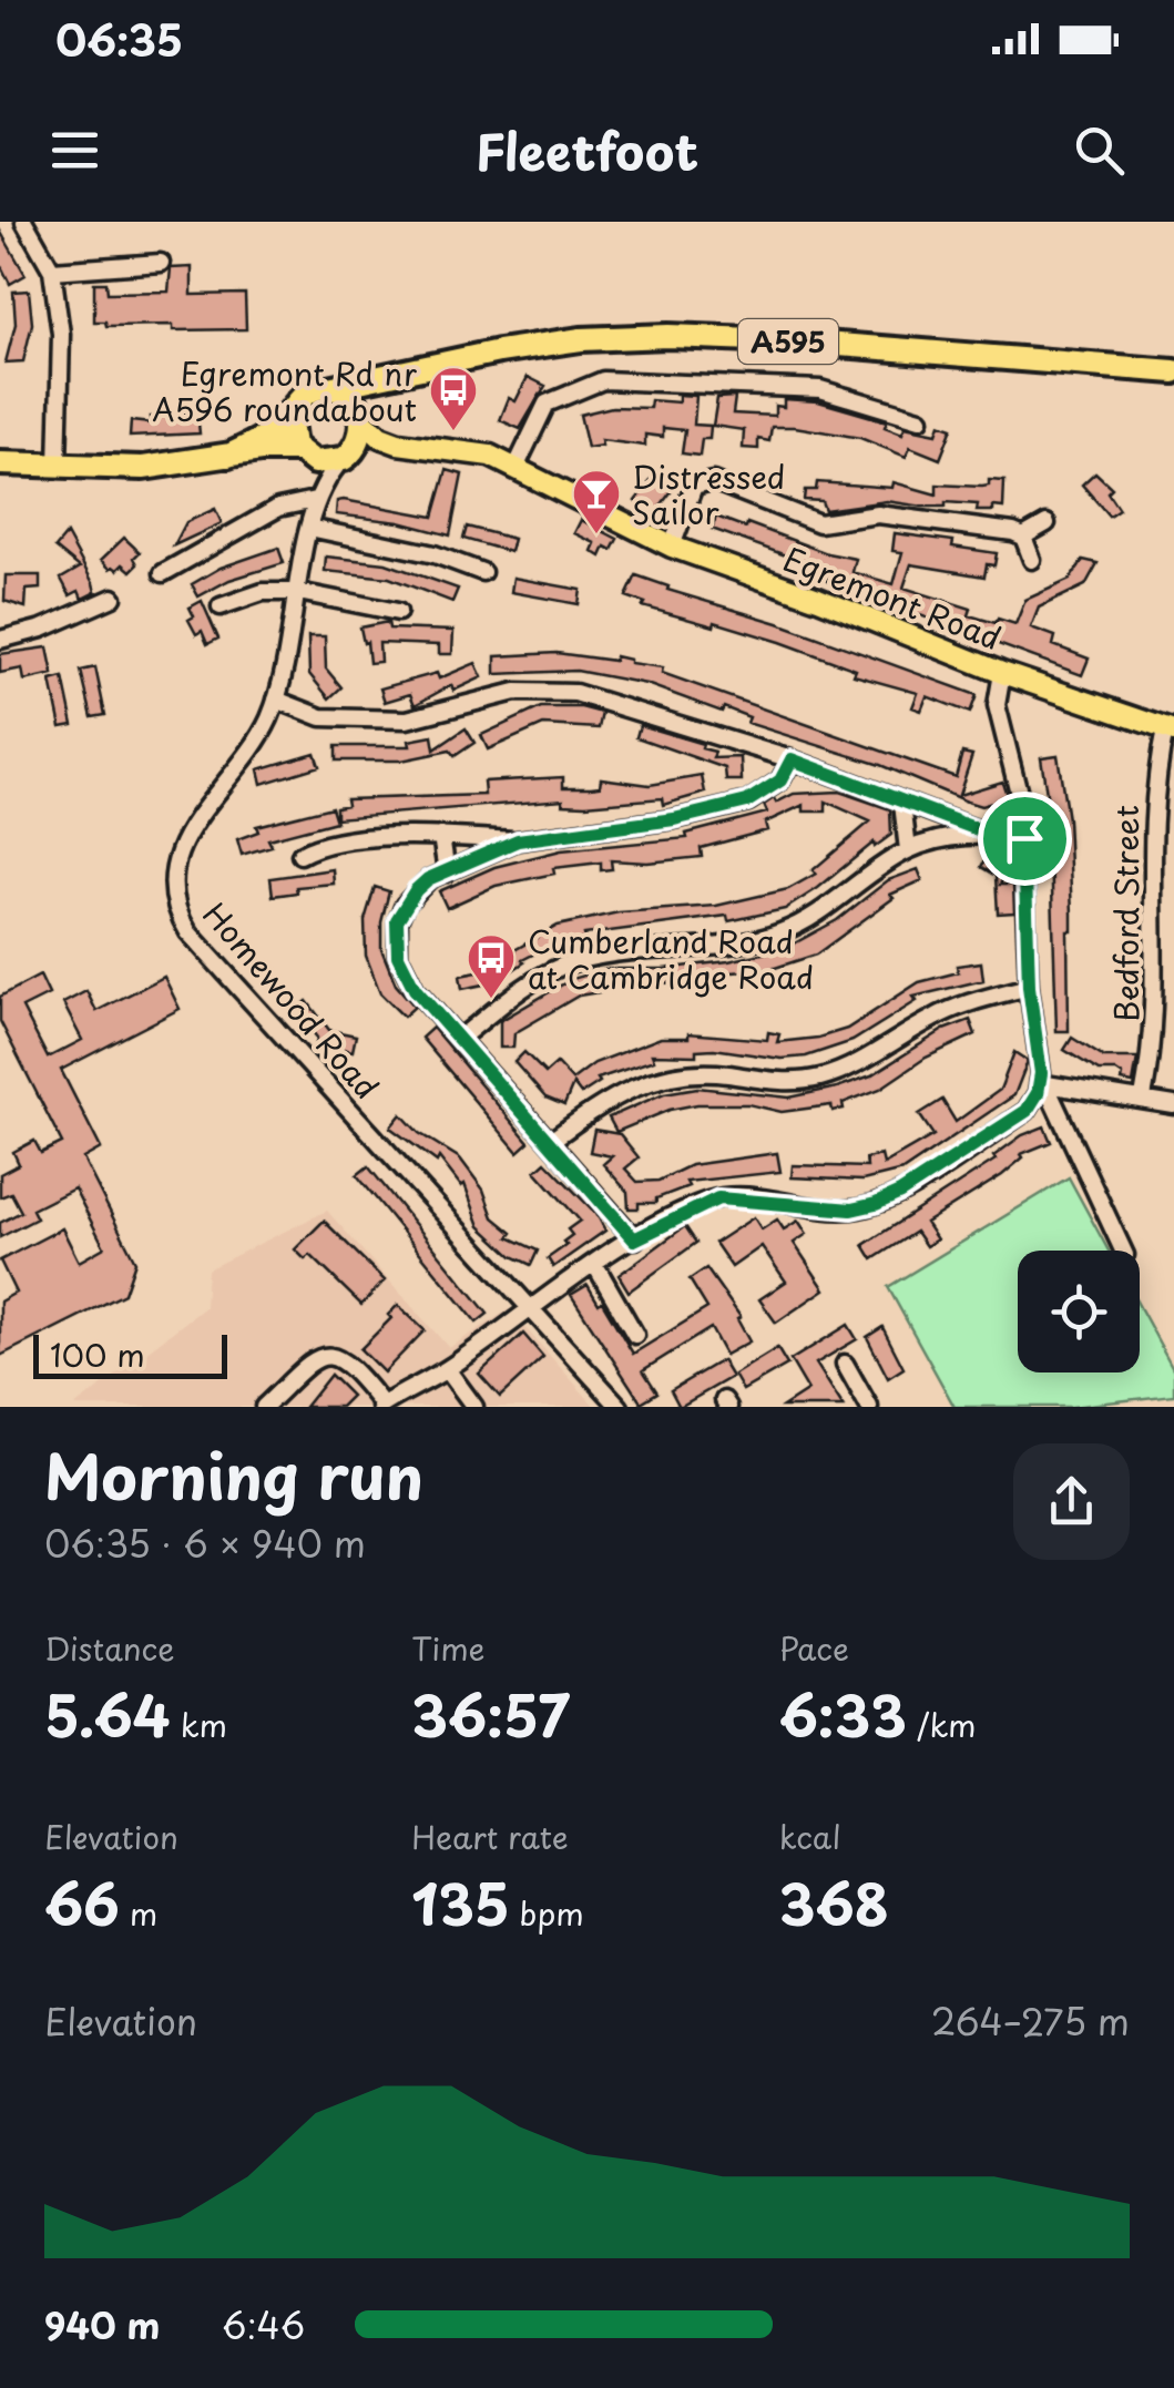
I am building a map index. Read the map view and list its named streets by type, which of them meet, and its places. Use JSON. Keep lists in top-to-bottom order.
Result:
{
  "streets": {
    "highway": ["A595"],
    "main road": ["Egremont Road"],
    "street": ["Bedford Street", "Homewood Road"]
  },
  "crossings": [
    ["Egremont Road", "Bedford Street"]
  ],
  "places": {
    "bus stop": ["Egremont Rd nr A596 roundabout", "Cumberland Road at Cambridge Road"],
    "bar": ["Distressed Sailor"]
  },
  "scale_bar": "100 m",
  "page": {
    "status": "06:35",
    "header": "Fleetfoot",
    "scale": "100 m",
    "heading": ["Morning run", "06:35 · 6 × 940 m"],
    "stats": [
      ["Distance", "5.64 km"],
      ["Time", "36:57"],
      ["Pace", "6:33 /km"],
      ["Elevation", "66 m"],
      ["Heart rate", "135 bpm"],
      ["kcal", "368"]
    ],
    "chart": ["Elevation", "264–275 m"],
    "list": [
      {
        "name": "940 m",
        "note": "6:46"
      }
    ]
  }
}
